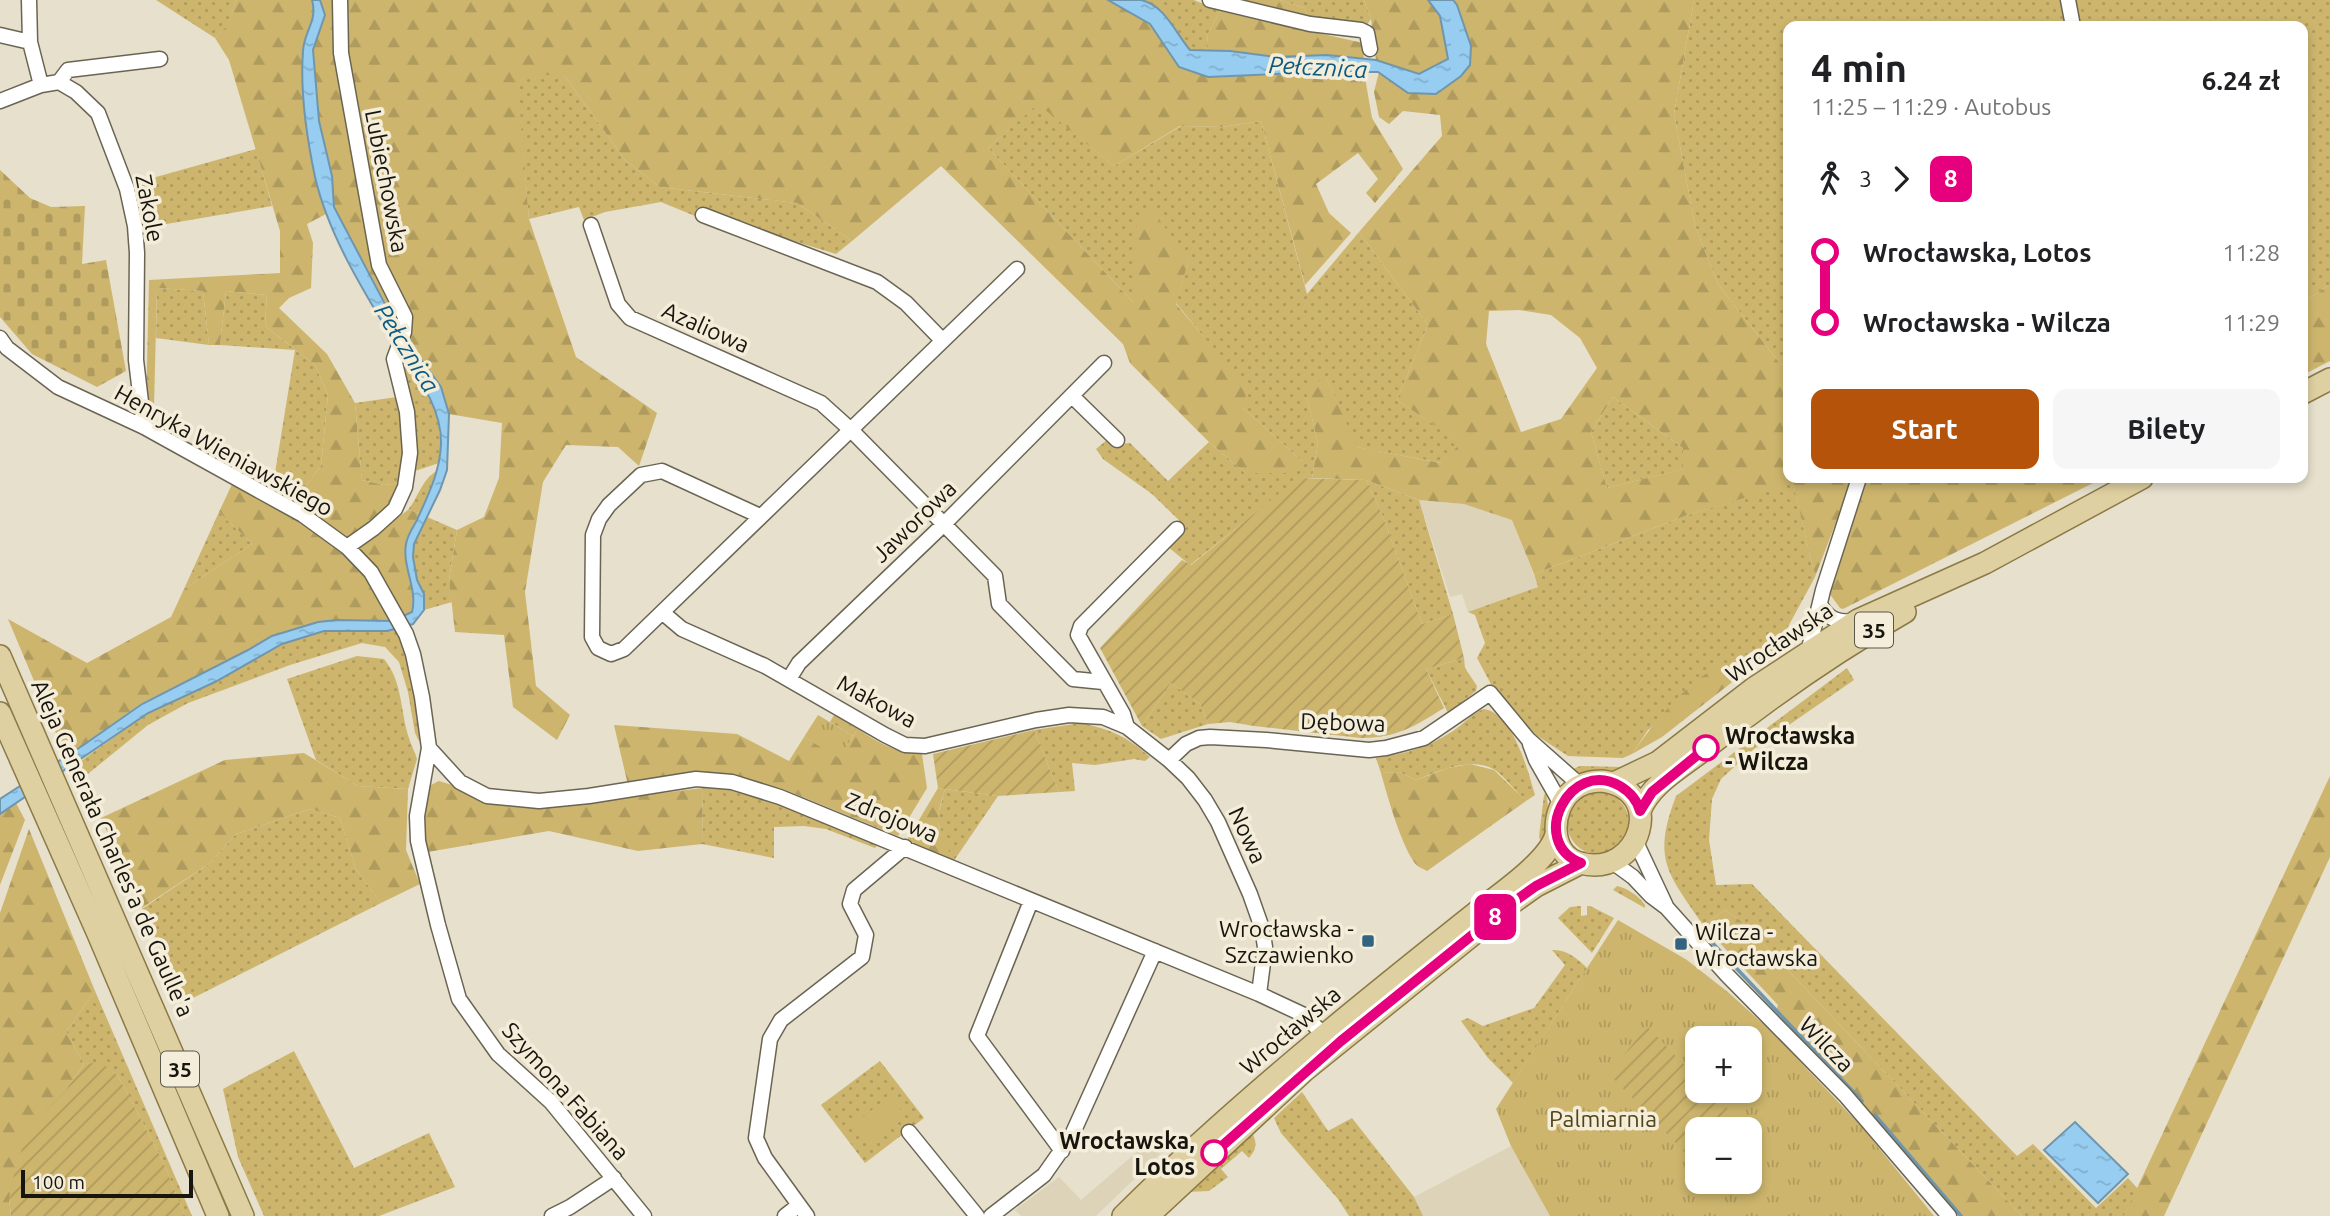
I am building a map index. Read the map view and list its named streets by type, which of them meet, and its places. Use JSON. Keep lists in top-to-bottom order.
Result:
{
  "streets": {
    "main road": ["35", "Wrocławska", "Aleja Generała Charles'a de Gaulle'a"],
    "street": [
      "Lubiechowska",
      "Zakole",
      "Azaliowa",
      "Henryka Wieniawskiego",
      "Jaworowa",
      "Makowa",
      "Dębowa",
      "Zdrojowa",
      "Nowa",
      "Wilcza",
      "Szymona Fabiana"
    ]
  },
  "crossings": [
    ["Lubiechowska", "Henryka Wieniawskiego"],
    ["Zakole", "Henryka Wieniawskiego"],
    ["Azaliowa", "Jaworowa"],
    ["Henryka Wieniawskiego", "Zdrojowa"],
    ["Henryka Wieniawskiego", "Szymona Fabiana"],
    ["Jaworowa", "Makowa"],
    ["35", "Wrocławska"],
    ["35", "Dębowa"],
    ["35", "Wilcza"],
    ["Wrocławska", "Dębowa"],
    ["Wrocławska", "Zdrojowa"],
    ["Wrocławska", "Wilcza"],
    ["Makowa", "Nowa"],
    ["Dębowa", "Nowa"],
    ["Dębowa", "Wilcza"],
    ["Zdrojowa", "Nowa"],
    ["Zdrojowa", "Szymona Fabiana"]
  ],
  "water": ["Pełcznica"],
  "parks": ["Palmiarnia"],
  "places": {
    "other": ["Wrocławska - Wilcza", "Wrocławska, Lotos"],
    "transit": ["Wrocławska - Szczawienko", "Wilcza - Wrocławska"]
  },
  "lines": ["bus line 8"],
  "scale_bar": "100 m",
  "page": {
    "on_map": "8",
    "heading": ["4 min", "11:25 – 11:29 · Autobus", "6.24 zł"],
    "legs": ["3", "8"],
    "list": [
      {
        "name": "Wrocławska, Lotos",
        "value": "11:28"
      },
      {
        "name": "Wrocławska - Wilcza",
        "value": "11:29"
      }
    ],
    "buttons": ["Start", "Bilety"],
    "map_buttons": ["+", "−"],
    "scale": "100 m"
  }
}
